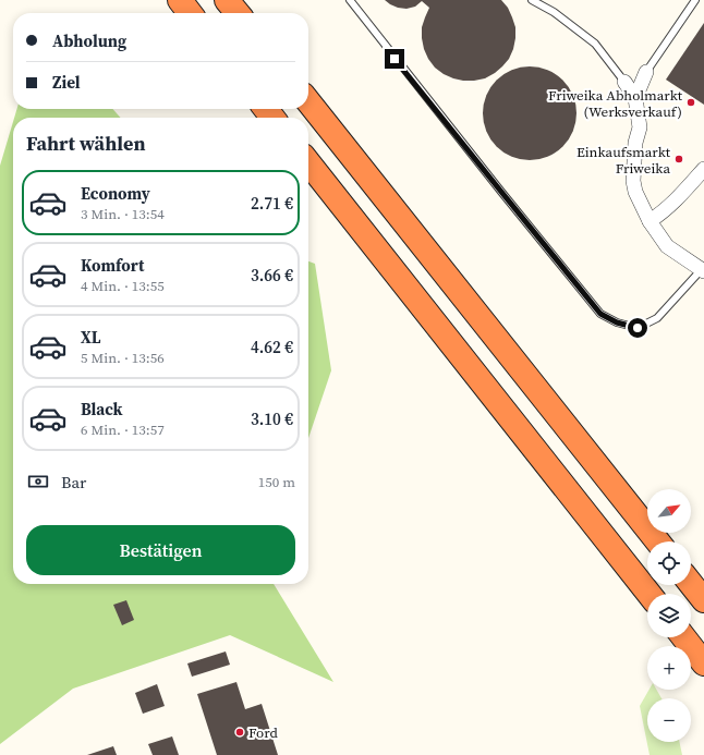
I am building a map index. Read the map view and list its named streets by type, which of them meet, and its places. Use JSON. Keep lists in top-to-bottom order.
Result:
{
  "places": ["Friweika Abholmarkt (Werksverkauf)", "Einkaufsmarkt Friweika", "Ford"],
  "north": "top right",
  "page": {
    "banner": ["Abholung", "Ziel"],
    "heading": "Fahrt wählen",
    "list": [
      {
        "name": "Economy",
        "note": "3 Min. · 13:54",
        "value": "2.71 €"
      },
      {
        "name": "Komfort",
        "note": "4 Min. · 13:55",
        "value": "3.66 €"
      },
      {
        "name": "XL",
        "note": "5 Min. · 13:56",
        "value": "4.62 €"
      },
      {
        "name": "Black",
        "note": "6 Min. · 13:57",
        "value": "3.10 €"
      }
    ],
    "pay": ["Bar", "150 m"],
    "map_buttons": ["+", "−"],
    "buttons": "Bestätigen"
  }
}
